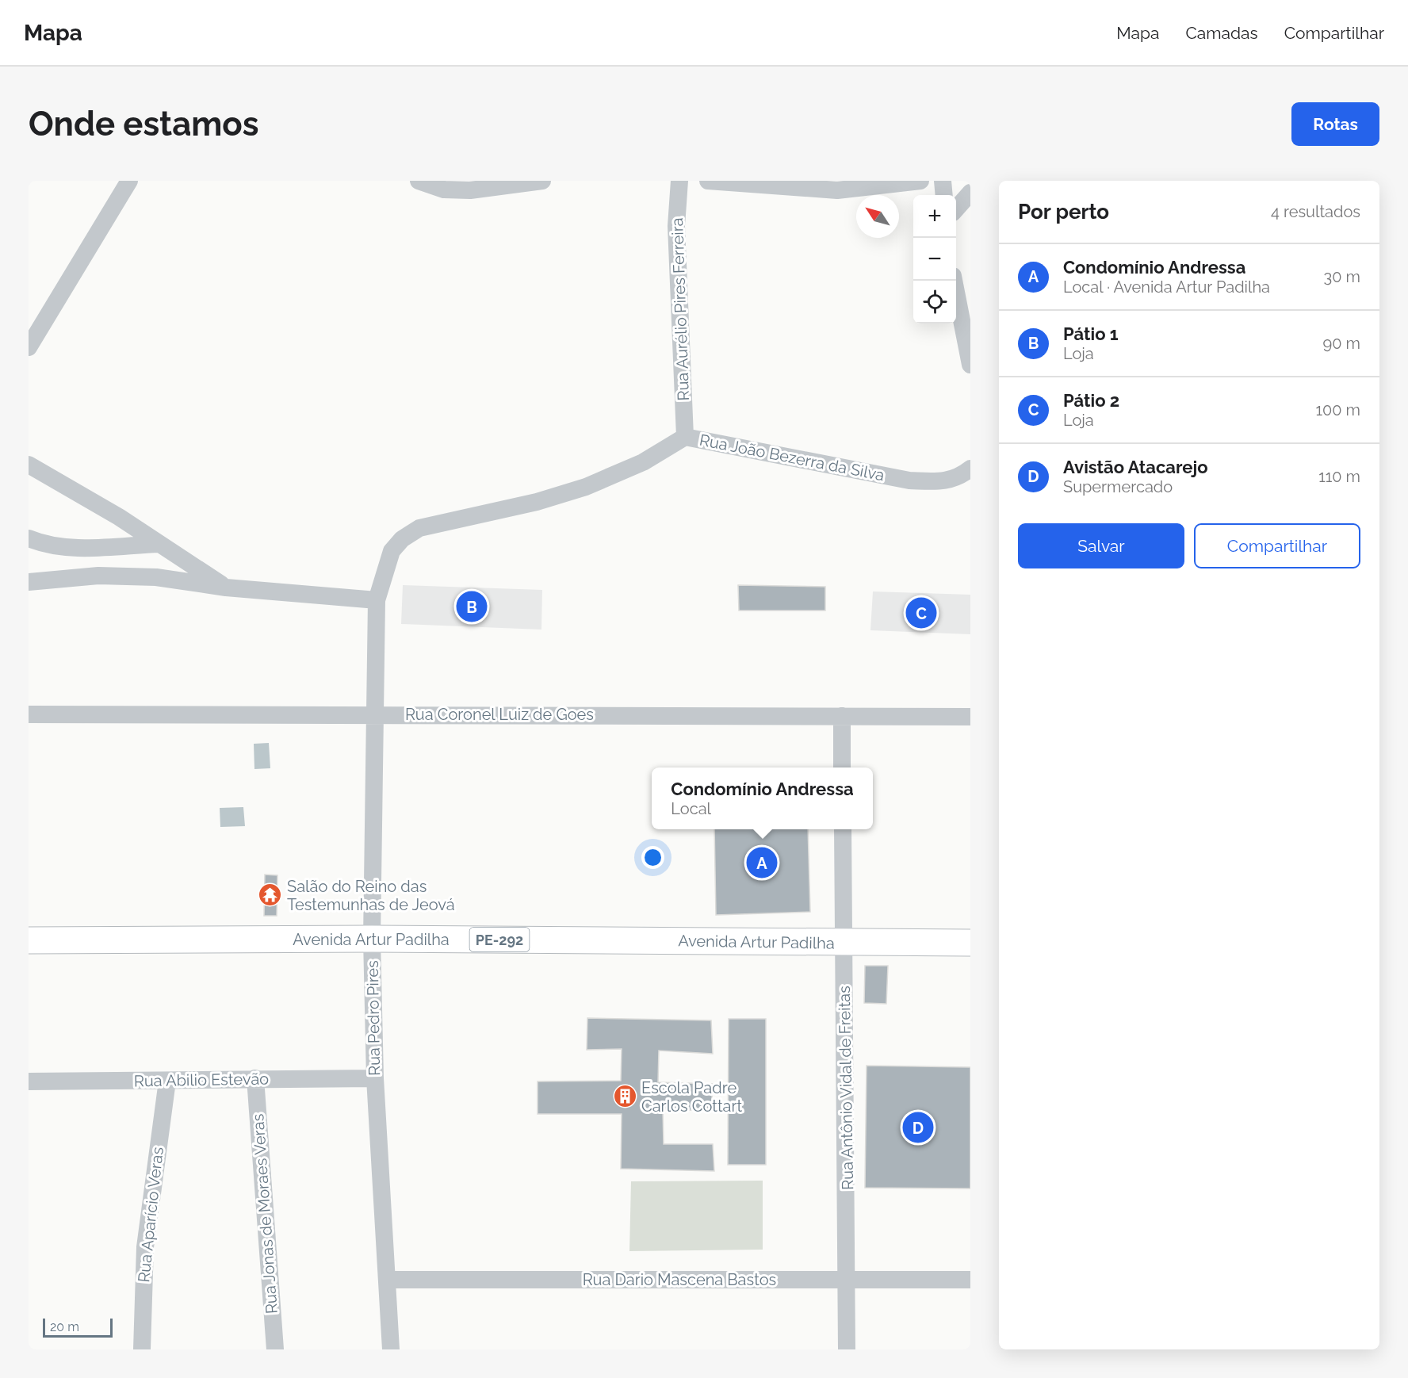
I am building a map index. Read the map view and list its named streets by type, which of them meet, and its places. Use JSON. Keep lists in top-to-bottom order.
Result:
{
  "streets": {
    "main road": ["Avenida Artur Padilha", "PE-292"],
    "street": [
      "Rua Aurélio Pires Ferreira",
      "Rua João Bezerra da Silva",
      "Rua Coronel Luiz de Goes",
      "Rua Pedro Pires",
      "Rua Abilio Estevão",
      "Rua Antônio Vidal de Freitas",
      "Rua Jonas de Moraes Veras",
      "Rua Aparício Veras",
      "Rua Dario Mascena Bastos"
    ]
  },
  "crossings": [
    ["Rua Aurélio Pires Ferreira", "Rua João Bezerra da Silva"],
    ["Rua João Bezerra da Silva", "Rua Pedro Pires"],
    ["Rua Coronel Luiz de Goes", "Rua Pedro Pires"],
    ["Avenida Artur Padilha", "Rua Pedro Pires"],
    ["Avenida Artur Padilha", "Rua Antônio Vidal de Freitas"],
    ["Rua Pedro Pires", "Rua Abilio Estevão"],
    ["Rua Pedro Pires", "Rua Dario Mascena Bastos"],
    ["Rua Abilio Estevão", "Rua Jonas de Moraes Veras"],
    ["Rua Abilio Estevão", "Rua Aparício Veras"],
    ["Rua Antônio Vidal de Freitas", "Rua Dario Mascena Bastos"]
  ],
  "places": {
    "temple": ["Salão do Reino das Testemunhas de Jeová"],
    "building": ["Escola Padre Carlos Cottart"]
  },
  "scale_bar": "20 m",
  "north": "top left",
  "page": {
    "header": "Mapa",
    "nav": ["Mapa", "Camadas", "Compartilhar"],
    "buttons": [
      "Rotas",
      ["Salvar", "Compartilhar"]
    ],
    "title": "Onde estamos",
    "heading": ["Por perto", "4 resultados"],
    "map_buttons": ["+", "−"],
    "list": [
      {
        "mark": "A",
        "name": "Condomínio Andressa",
        "note": "Local · Avenida Artur Padilha",
        "value": "30 m"
      },
      {
        "mark": "B",
        "name": "Pátio 1",
        "note": "Loja",
        "value": "90 m"
      },
      {
        "mark": "C",
        "name": "Pátio 2",
        "note": "Loja",
        "value": "100 m"
      },
      {
        "mark": "D",
        "name": "Avistão Atacarejo",
        "note": "Supermercado",
        "value": "110 m"
      }
    ],
    "pins": [
      "B",
      "C",
      "A",
      "D"
    ],
    "popup": ["Condomínio Andressa", "Local"],
    "scale": "20 m"
  }
}
